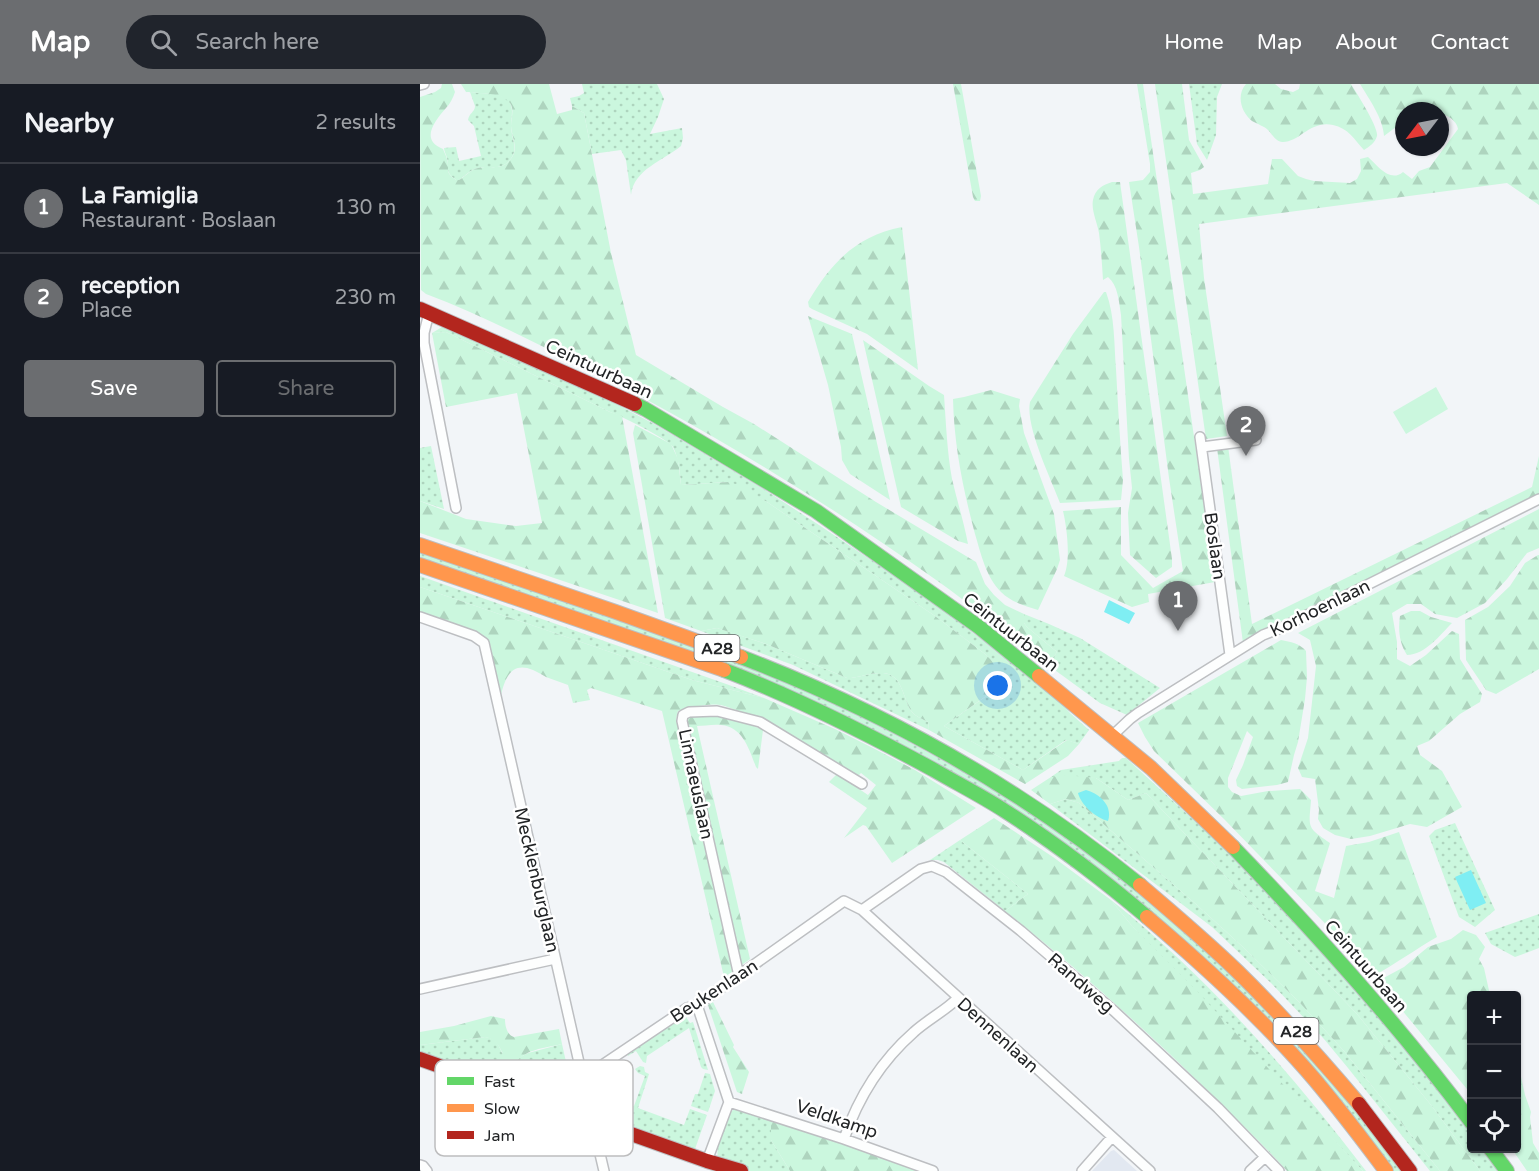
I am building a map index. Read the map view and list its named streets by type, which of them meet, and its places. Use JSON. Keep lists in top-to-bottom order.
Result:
{
  "streets": {
    "main road": ["Ceintuurbaan", "A28"],
    "street": [
      "Boslaan",
      "Korhoenlaan",
      "Linnaeuslaan",
      "Mecklenburglaan",
      "Randweg",
      "Beukenlaan",
      "Dennenlaan",
      "Veldkamp"
    ]
  },
  "crossings": [
    ["Ceintuurbaan", "Korhoenlaan"],
    ["Boslaan", "Korhoenlaan"],
    ["Linnaeuslaan", "Beukenlaan"],
    ["Randweg", "Dennenlaan"],
    ["Beukenlaan", "Dennenlaan"]
  ],
  "legend": ["Fast", "Slow", "Jam"],
  "north": "bottom left",
  "page": {
    "header": "Map",
    "search": "Search here",
    "nav": [
      "Home",
      "Map",
      "About",
      "Contact"
    ],
    "heading": ["Nearby", "2 results"],
    "list": [
      {
        "mark": "1",
        "name": "La Famiglia",
        "note": "Restaurant · Boslaan",
        "value": "130 m"
      },
      {
        "mark": "2",
        "name": "reception",
        "note": "Place",
        "value": "230 m"
      }
    ],
    "buttons": ["Save", "Share"],
    "pins": ["2", "1"],
    "map_buttons": ["+", "−"]
  }
}
